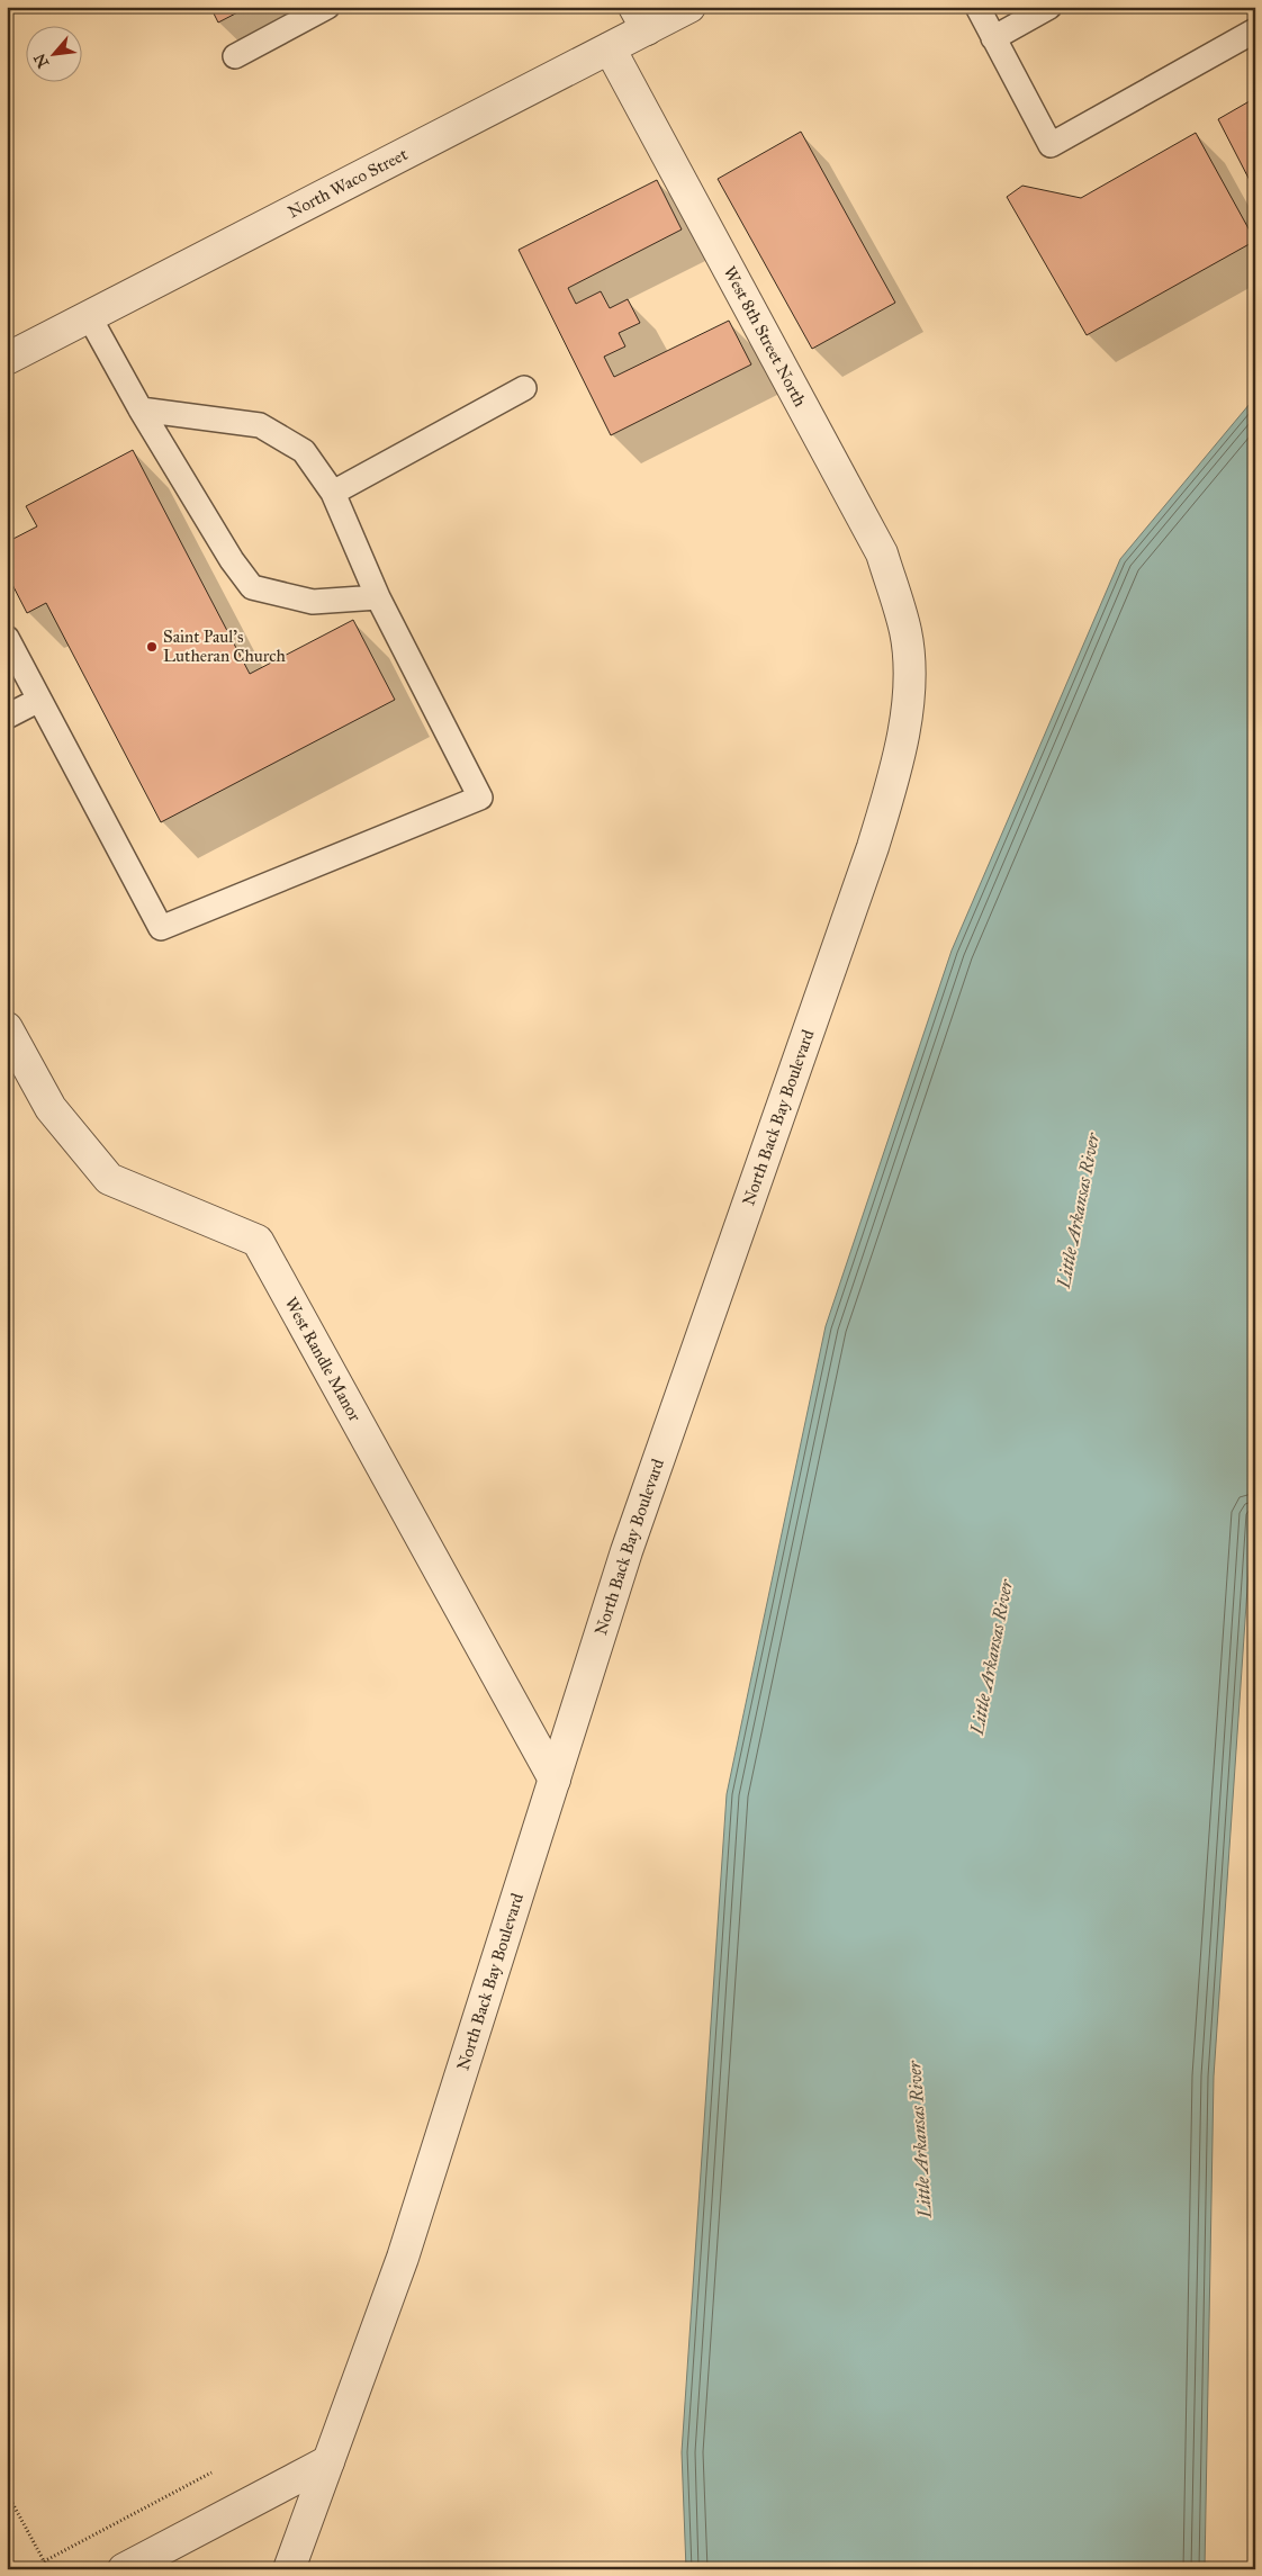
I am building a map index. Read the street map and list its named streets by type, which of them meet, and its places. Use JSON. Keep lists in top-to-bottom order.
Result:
{
  "streets": {
    "street": [
      "North Waco Street",
      "West 8th Street North",
      "North Back Bay Boulevard",
      "West Randle Manor"
    ]
  },
  "crossings": [
    ["North Waco Street", "West 8th Street North"],
    ["West 8th Street North", "North Back Bay Boulevard"],
    ["North Back Bay Boulevard", "West Randle Manor"]
  ],
  "water": ["Little Arkansas River"],
  "places": ["Saint Paul's Lutheran Church"],
  "north": "bottom left"
}
